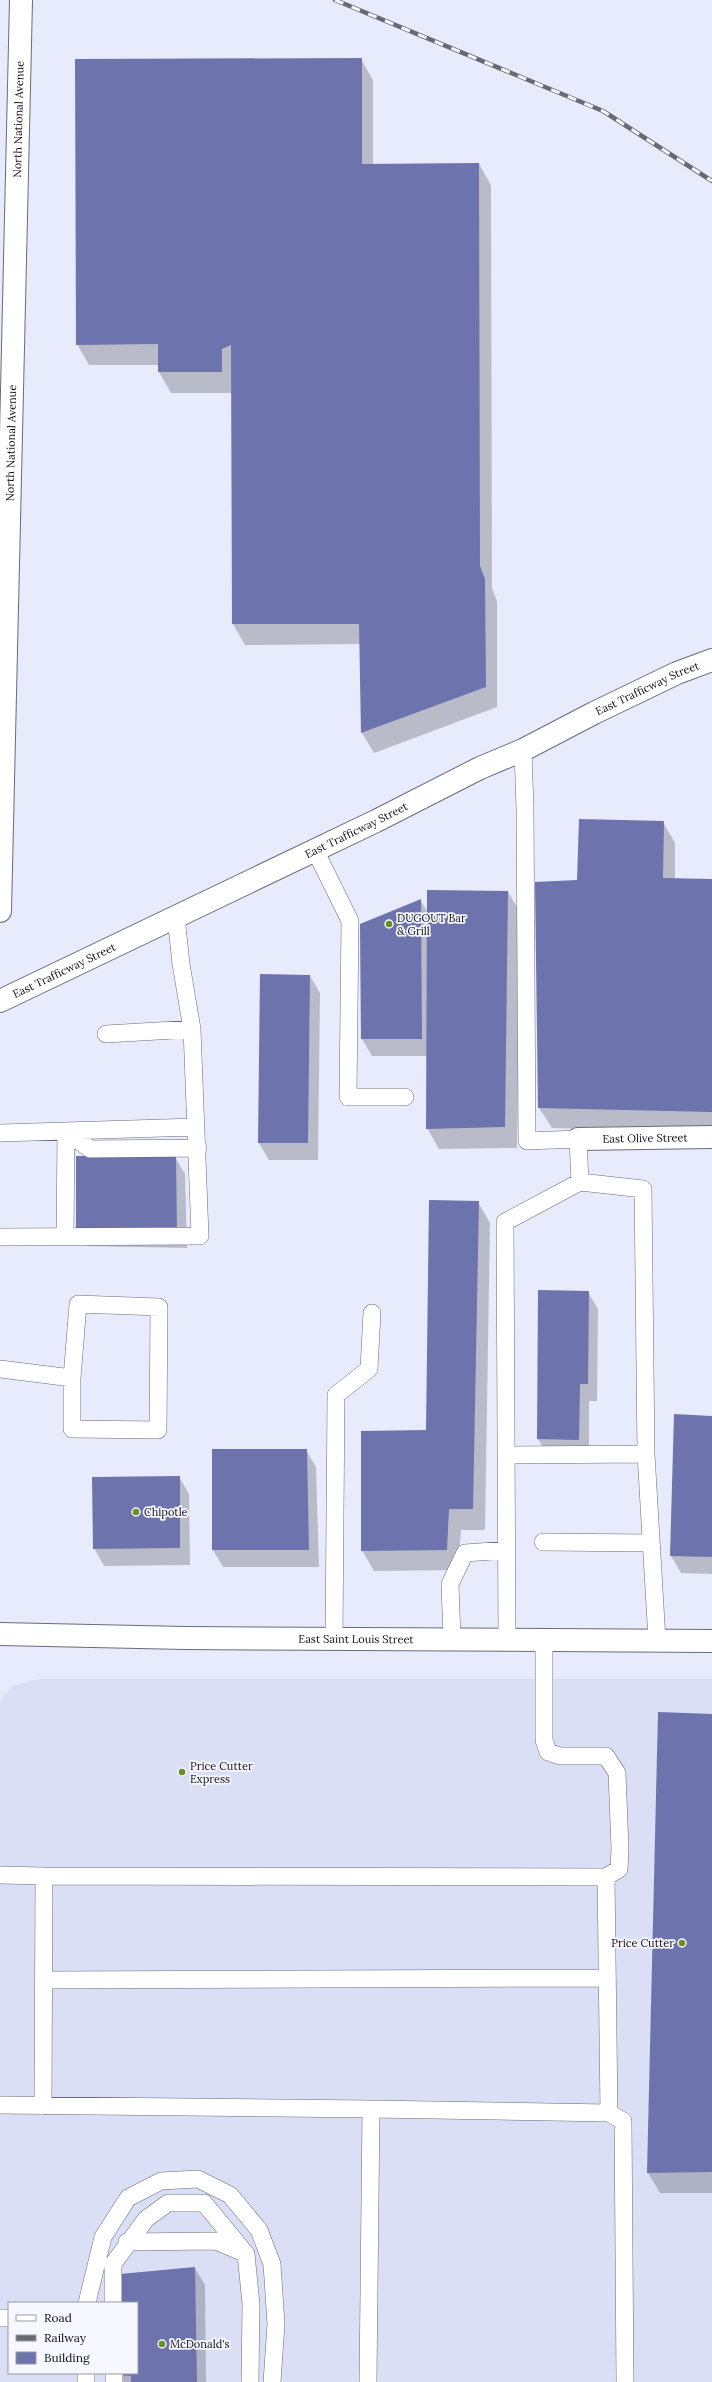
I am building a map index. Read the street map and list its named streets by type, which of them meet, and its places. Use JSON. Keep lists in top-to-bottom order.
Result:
{
  "streets": {
    "main road": [
      "North National Avenue",
      "East Trafficway Street",
      "East Olive Street",
      "East Saint Louis Street"
    ]
  },
  "places": [
    "DUGOUT Bar & Grill",
    "Chipotle",
    "Price Cutter Express",
    "Price Cutter",
    "McDonald's"
  ],
  "legend": ["Road", "Railway", "Building"]
}
